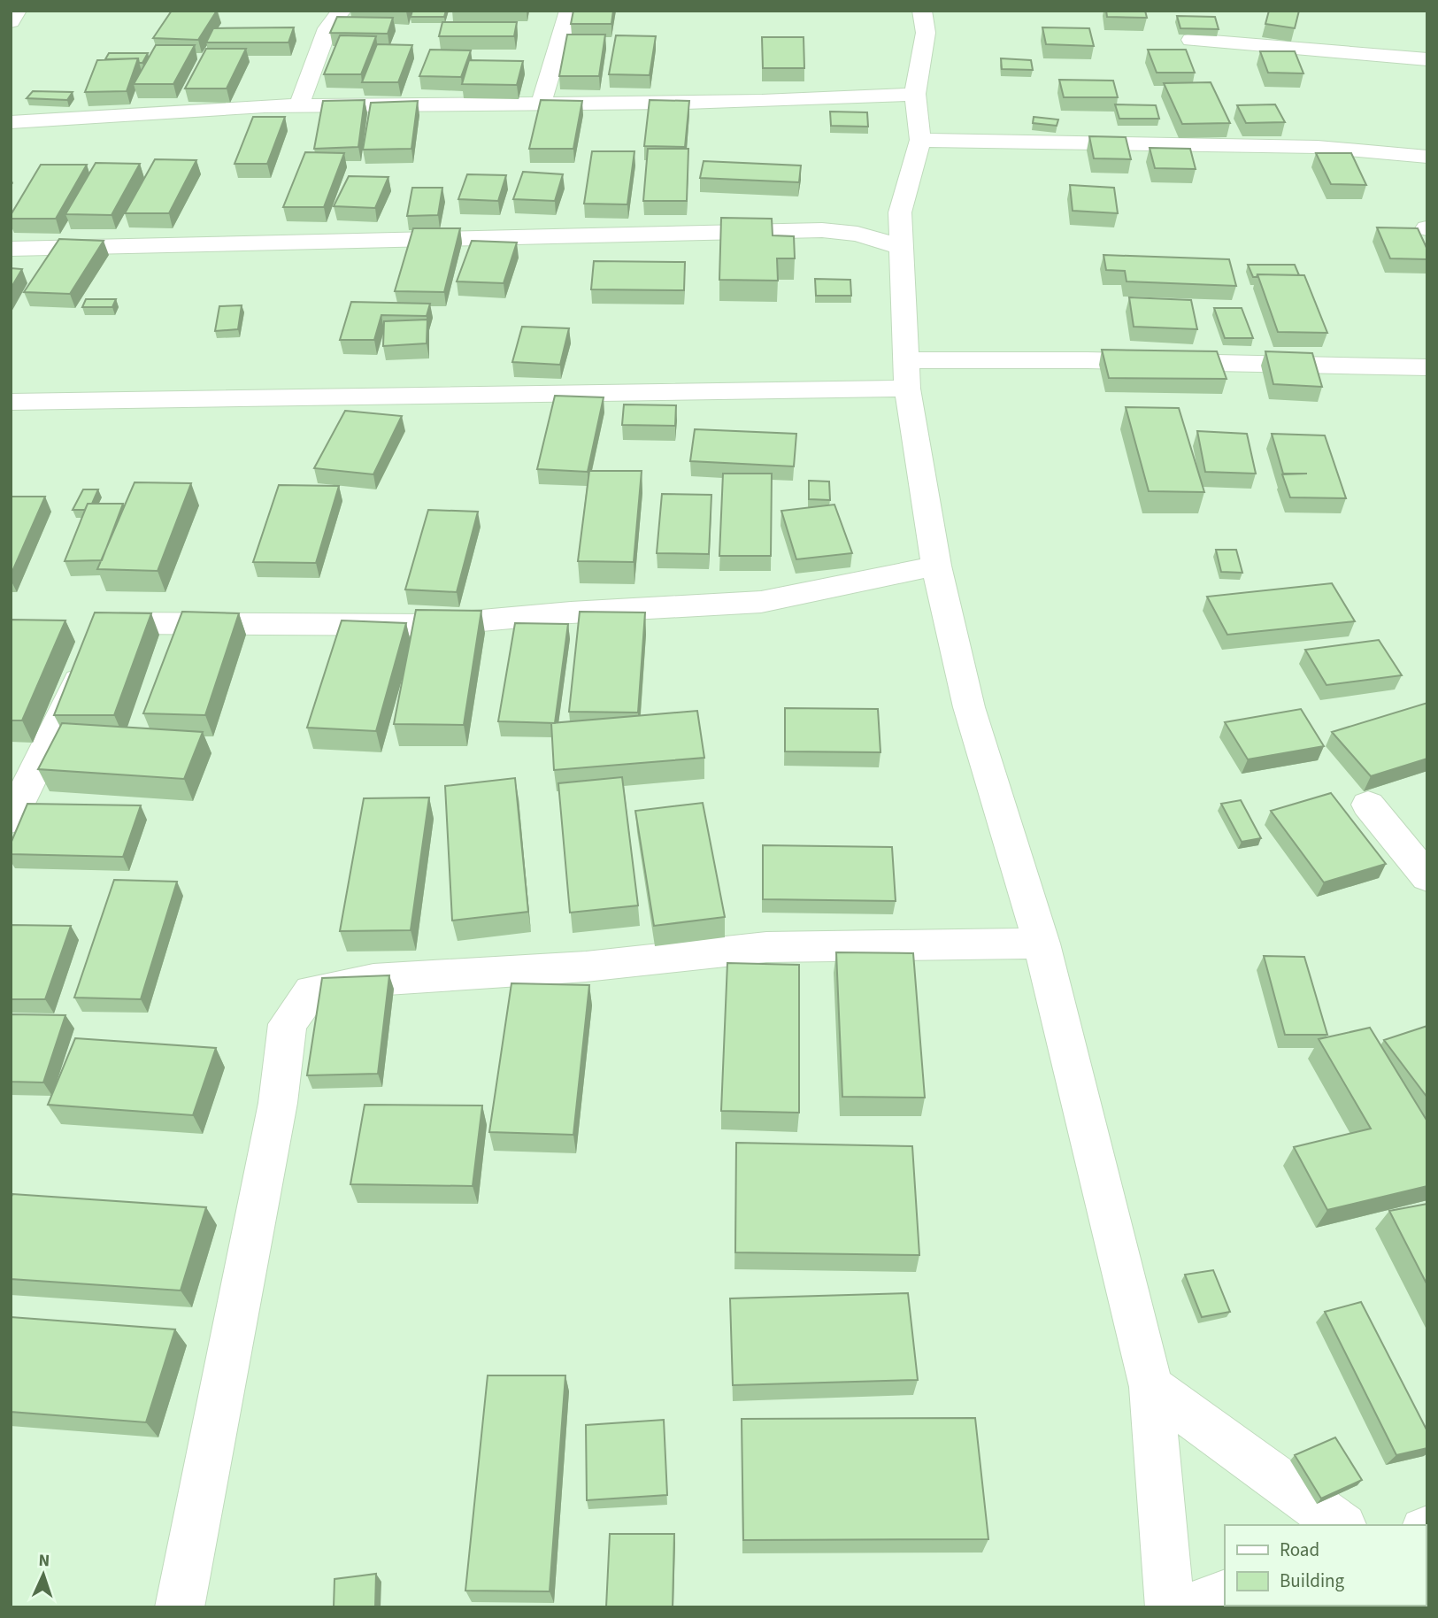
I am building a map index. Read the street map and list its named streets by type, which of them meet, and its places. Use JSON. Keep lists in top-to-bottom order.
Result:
{
  "legend": ["Road", "Building"],
  "north": "top"
}
